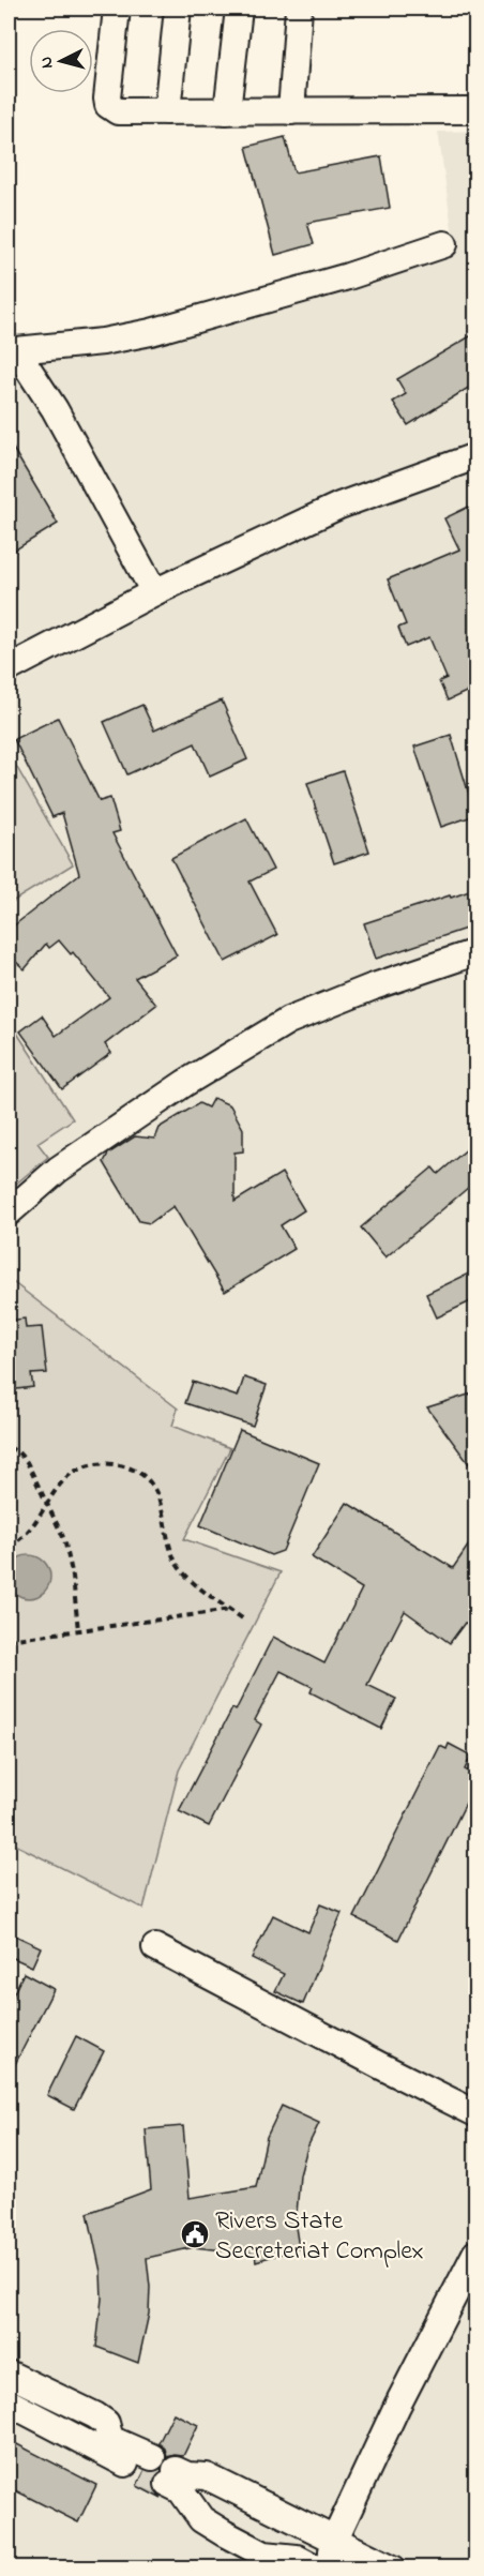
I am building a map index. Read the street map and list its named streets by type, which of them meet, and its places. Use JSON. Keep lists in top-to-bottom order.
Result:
{
  "places": {
    "public building": ["Rivers State Secreteriat Complex"]
  },
  "north": "left"
}
